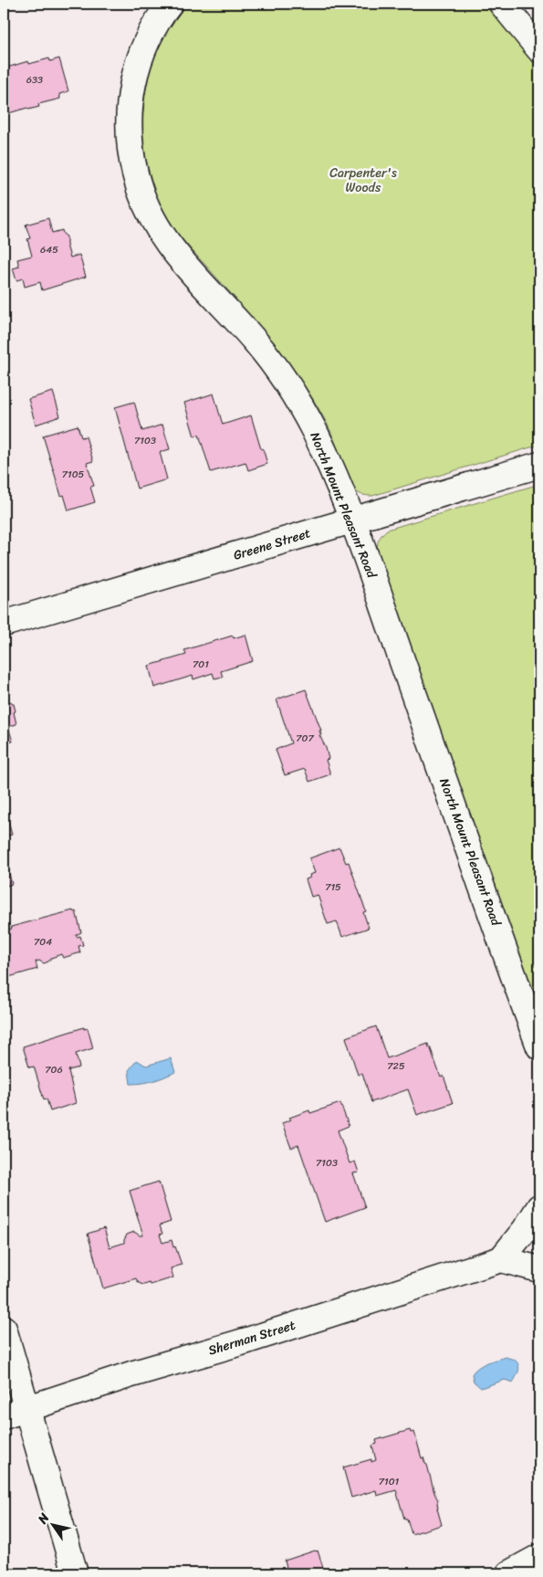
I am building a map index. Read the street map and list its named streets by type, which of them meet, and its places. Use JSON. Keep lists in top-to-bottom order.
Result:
{
  "streets": {
    "street": ["North Mount Pleasant Road", "Greene Street", "Sherman Street"]
  },
  "crossings": [
    ["North Mount Pleasant Road", "Greene Street"]
  ],
  "parks": ["Carpenter's Woods"],
  "house_numbers": [
    "633",
    "645",
    "7103",
    "7105",
    "701",
    "707",
    "715",
    "704",
    "725",
    "706",
    "7103",
    "7101"
  ],
  "north": "top left"
}
